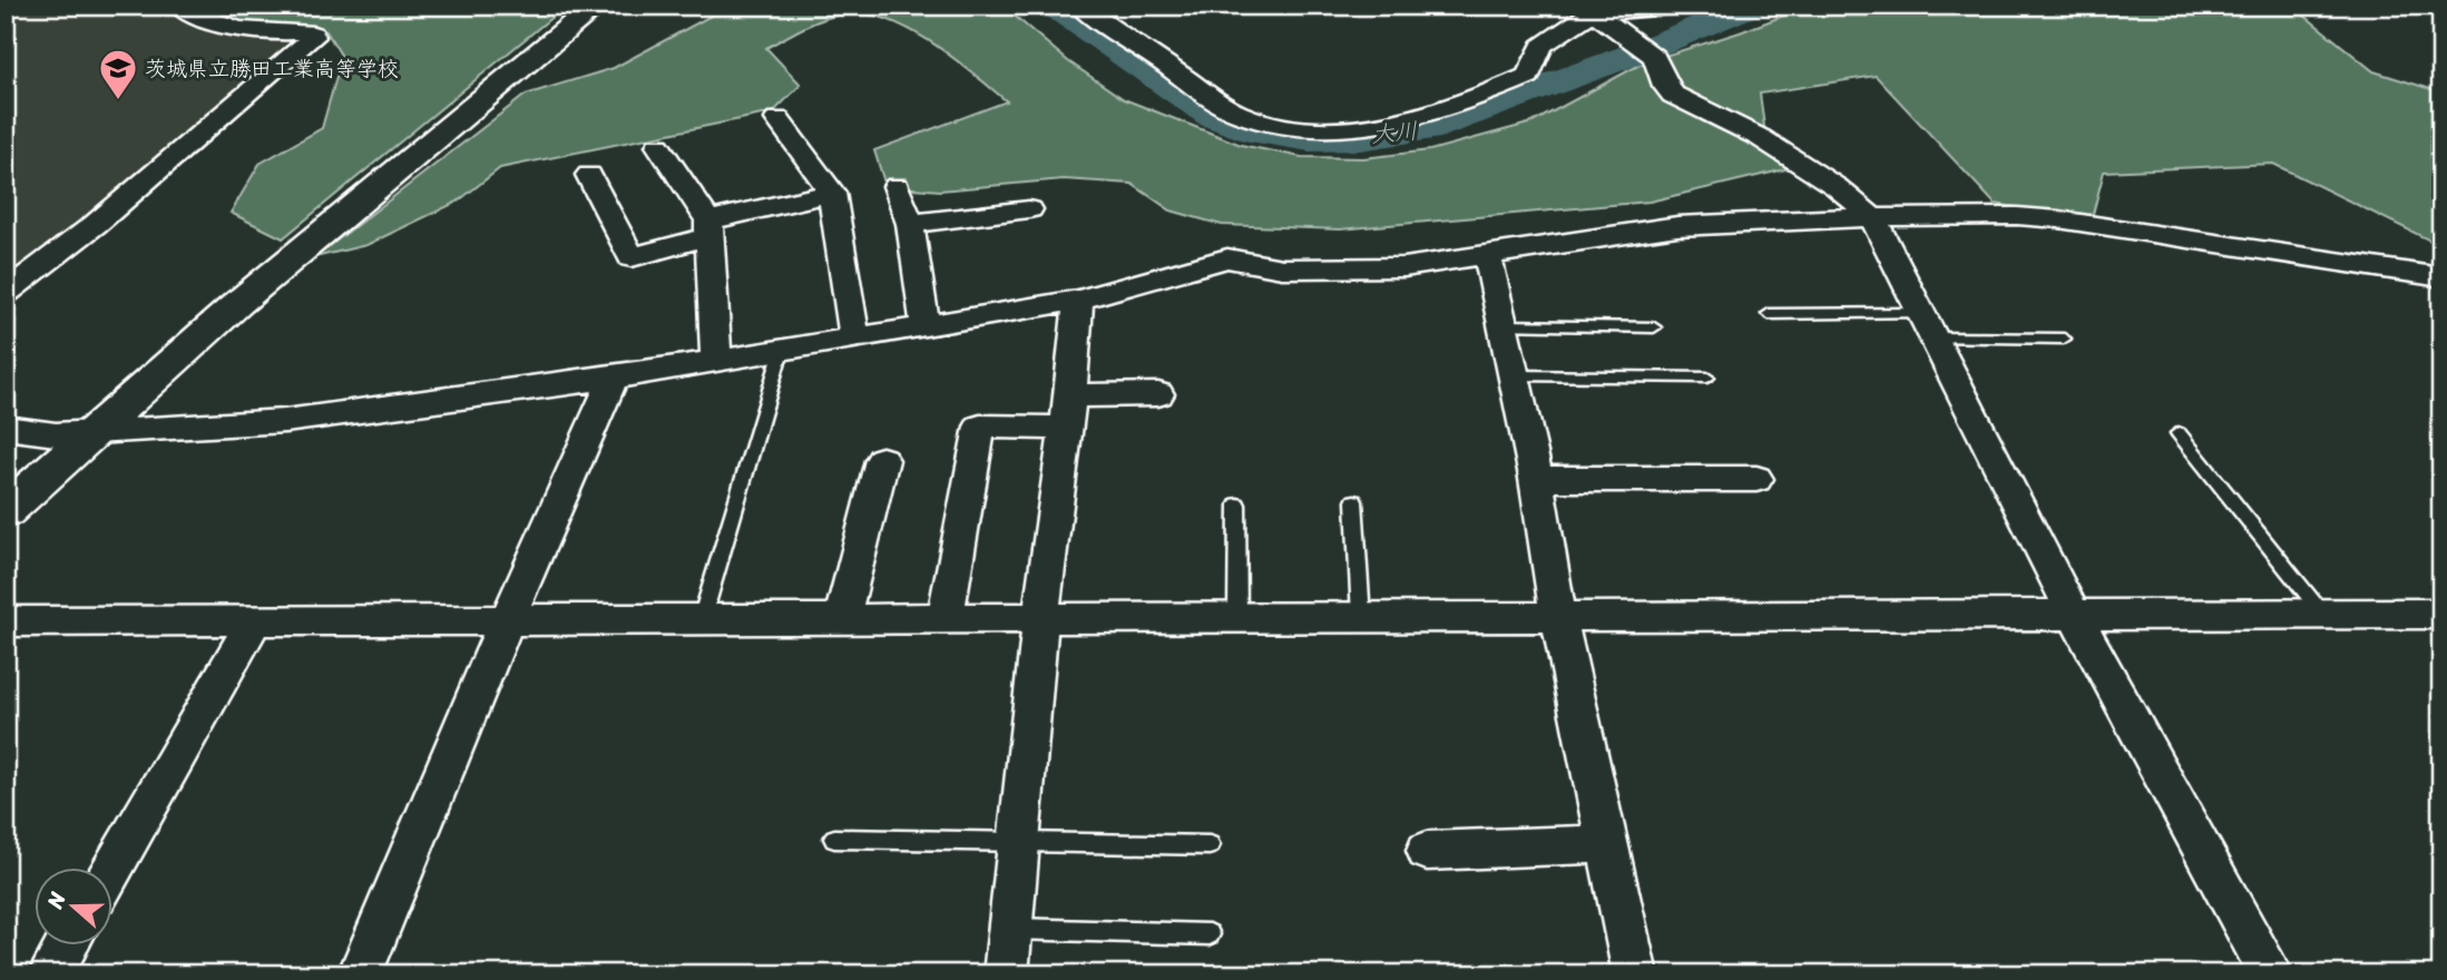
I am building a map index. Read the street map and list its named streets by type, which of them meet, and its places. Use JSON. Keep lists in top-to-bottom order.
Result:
{
  "water": ["大川"],
  "places": {
    "school or university": ["茨城県立勝田工業高等学校"]
  },
  "north": "left"
}
